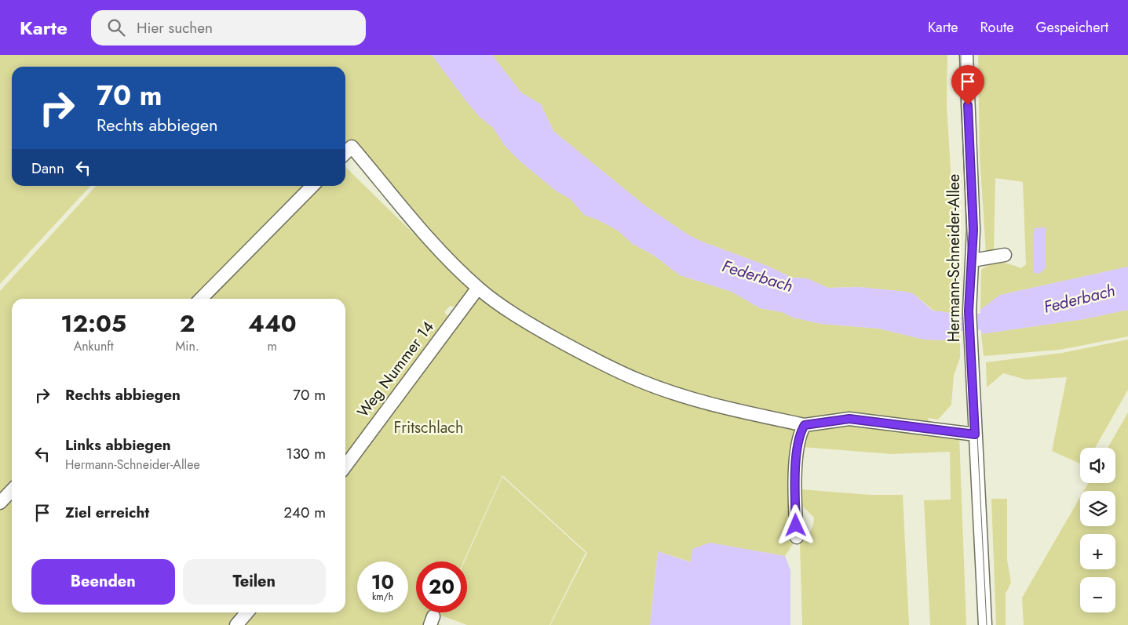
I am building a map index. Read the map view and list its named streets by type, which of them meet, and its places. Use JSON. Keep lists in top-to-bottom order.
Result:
{
  "streets": {
    "street": ["Hermann-Schneider-Allee", "Weg Nummer 14"]
  },
  "water": ["Federbach"],
  "parks": ["Fritschlach"],
  "page": {
    "header": "Karte",
    "search": "Hier suchen",
    "nav": ["Karte", "Route", "Gespeichert"],
    "turn": ["70 m", "Rechts abbiegen"],
    "then": "Dann",
    "eta": [
      "12:05",
      "Ankunft",
      "2",
      "Min.",
      "440",
      "m"
    ],
    "list": [
      {
        "name": "Rechts abbiegen",
        "value": "70 m"
      },
      {
        "name": "Links abbiegen",
        "note": "Hermann-Schneider-Allee",
        "value": "130 m"
      },
      {
        "name": "Ziel erreicht",
        "value": "240 m"
      }
    ],
    "map_buttons": ["+", "−"],
    "buttons": ["Beenden", "Teilen"],
    "speed": "10 km/h",
    "limit": "20"
  }
}
